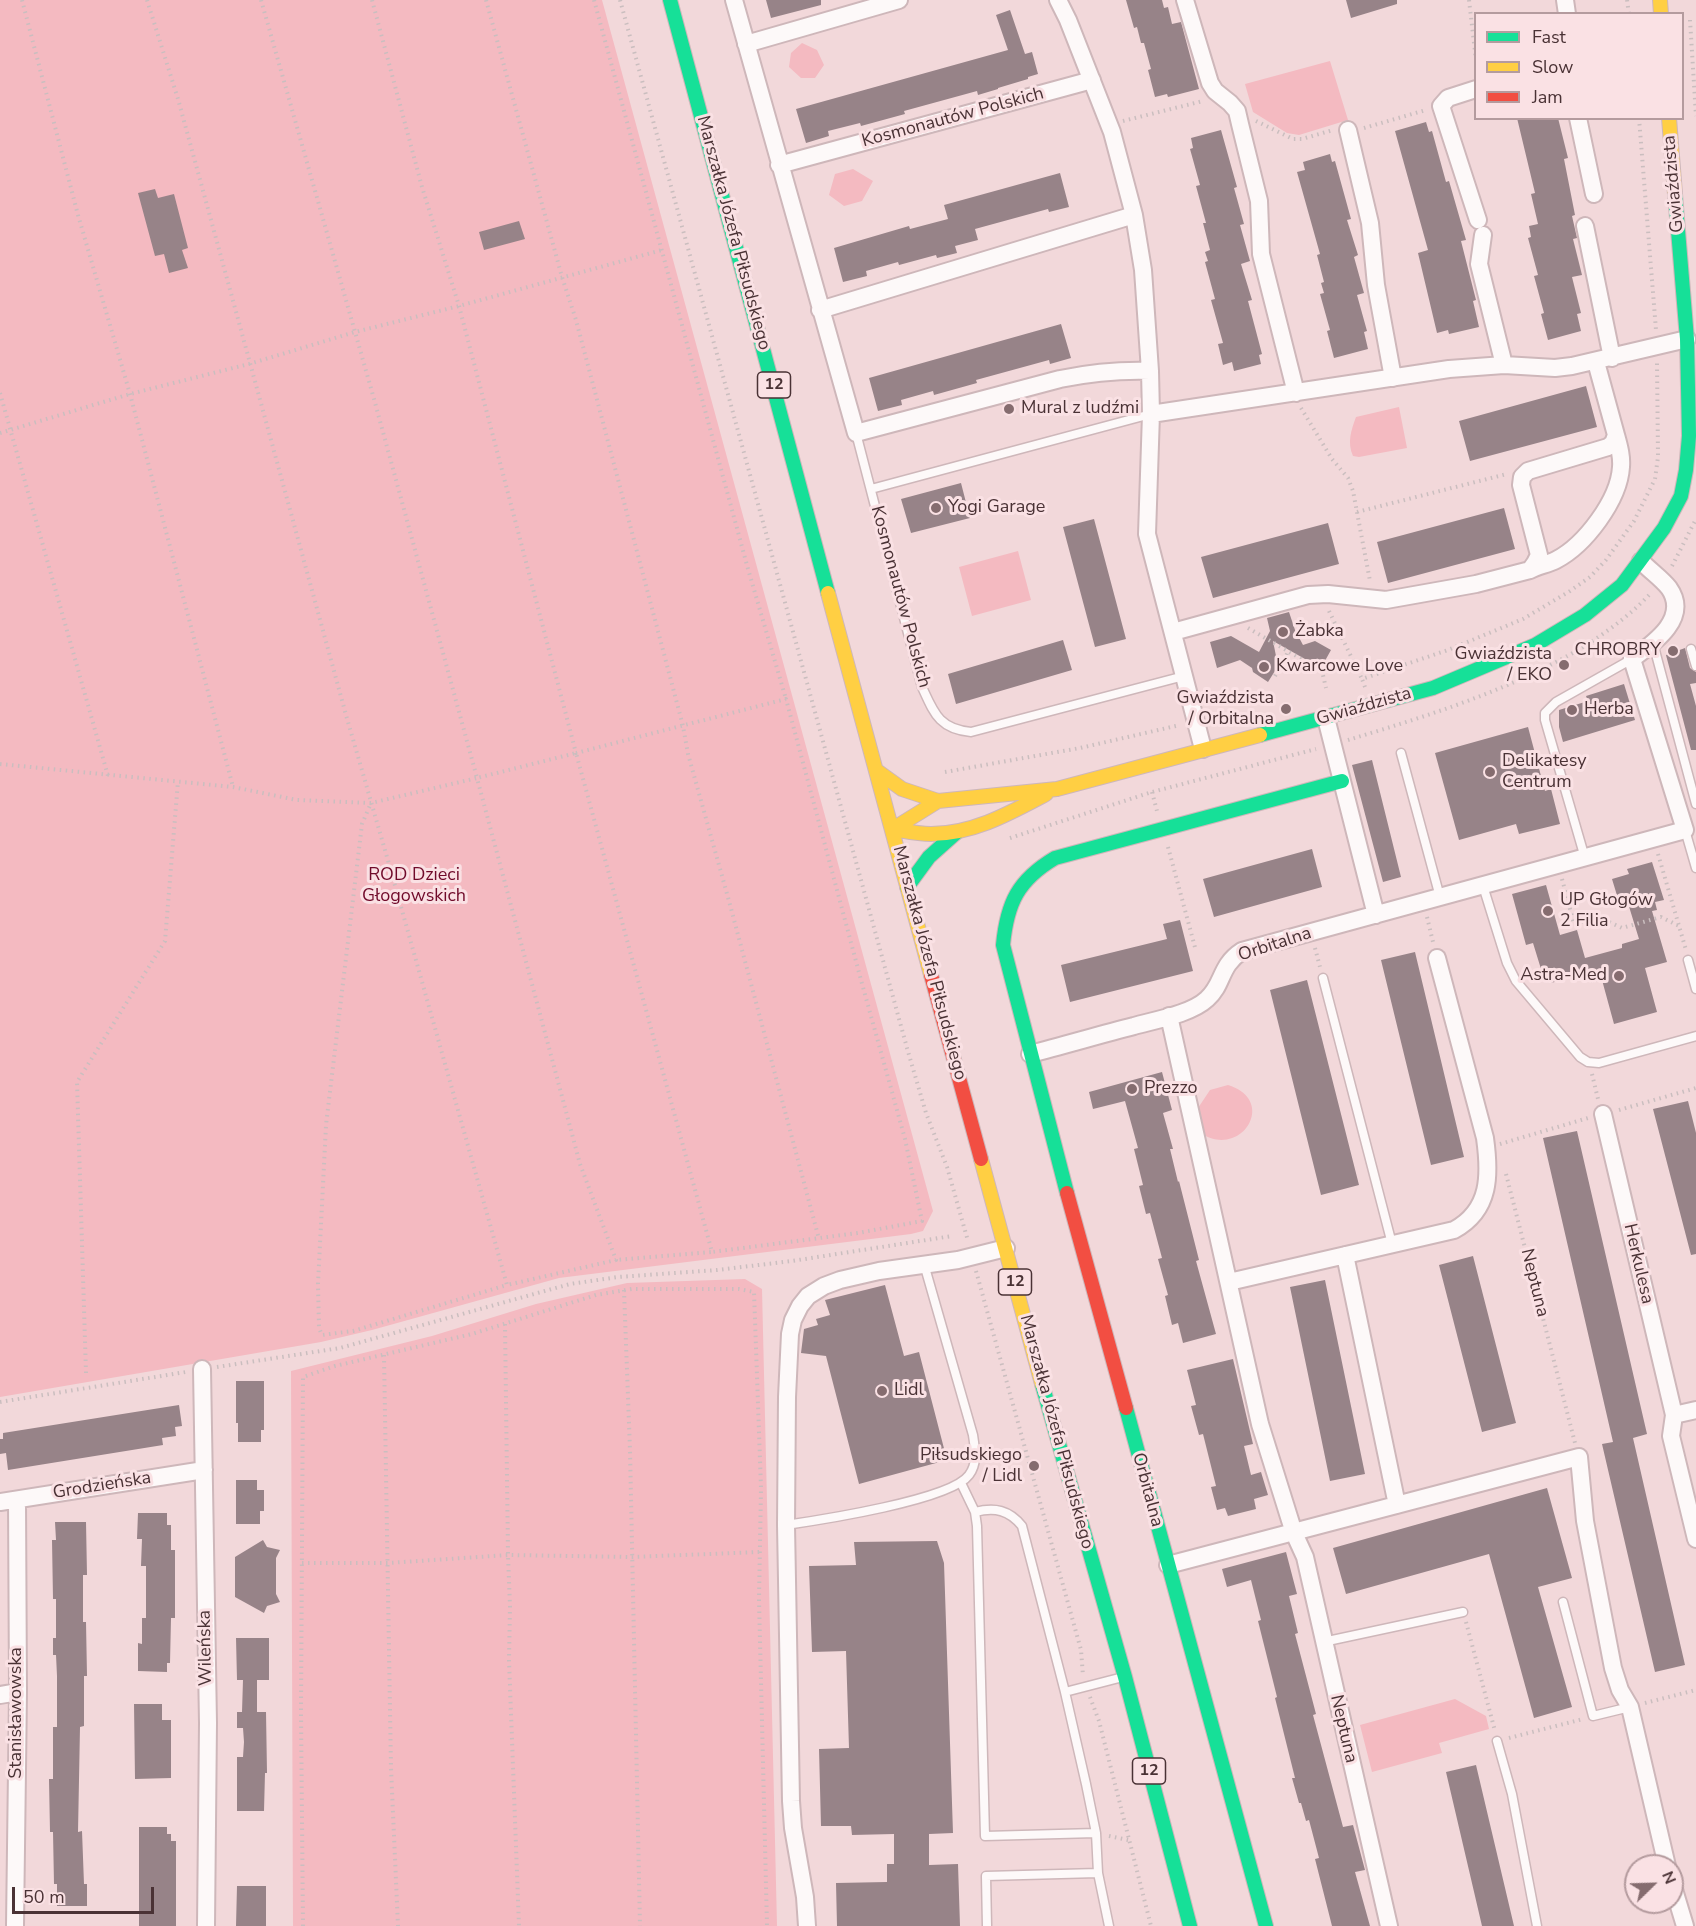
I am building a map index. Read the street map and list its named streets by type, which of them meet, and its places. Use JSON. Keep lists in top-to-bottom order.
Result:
{
  "streets": {
    "street": [
      "Kosmonautów Polskich",
      "Gwiaździsta",
      "Marszałka Józefa Piłsudskiego",
      "12",
      "Orbitalna",
      "Herkulesa",
      "Neptuna",
      "Grodzieńska",
      "Wileńska",
      "Stanisławowska"
    ]
  },
  "crossings": [
    ["Gwiaździsta", "Marszałka Józefa Piłsudskiego"],
    ["Orbitalna", "Neptuna"],
    ["Grodzieńska", "Wileńska"],
    ["Grodzieńska", "Stanisławowska"]
  ],
  "parks": ["ROD Dzieci Głogowskich"],
  "places": [
    "Mural z ludźmi",
    "Yogi Garage",
    "Żabka",
    "CHROBRY",
    "Gwiaździsta / EKO",
    "Kwarcowe Love",
    "Gwiaździsta / Orbitalna",
    "Herba",
    "Delikatesy Centrum",
    "UP Głogów 2 Filia",
    "Astra-Med",
    "Prezzo",
    "Lidl",
    "Piłsudskiego / Lidl"
  ],
  "legend": ["Fast", "Slow", "Jam"],
  "scale_bar": "50 m",
  "north": "top right"
}
